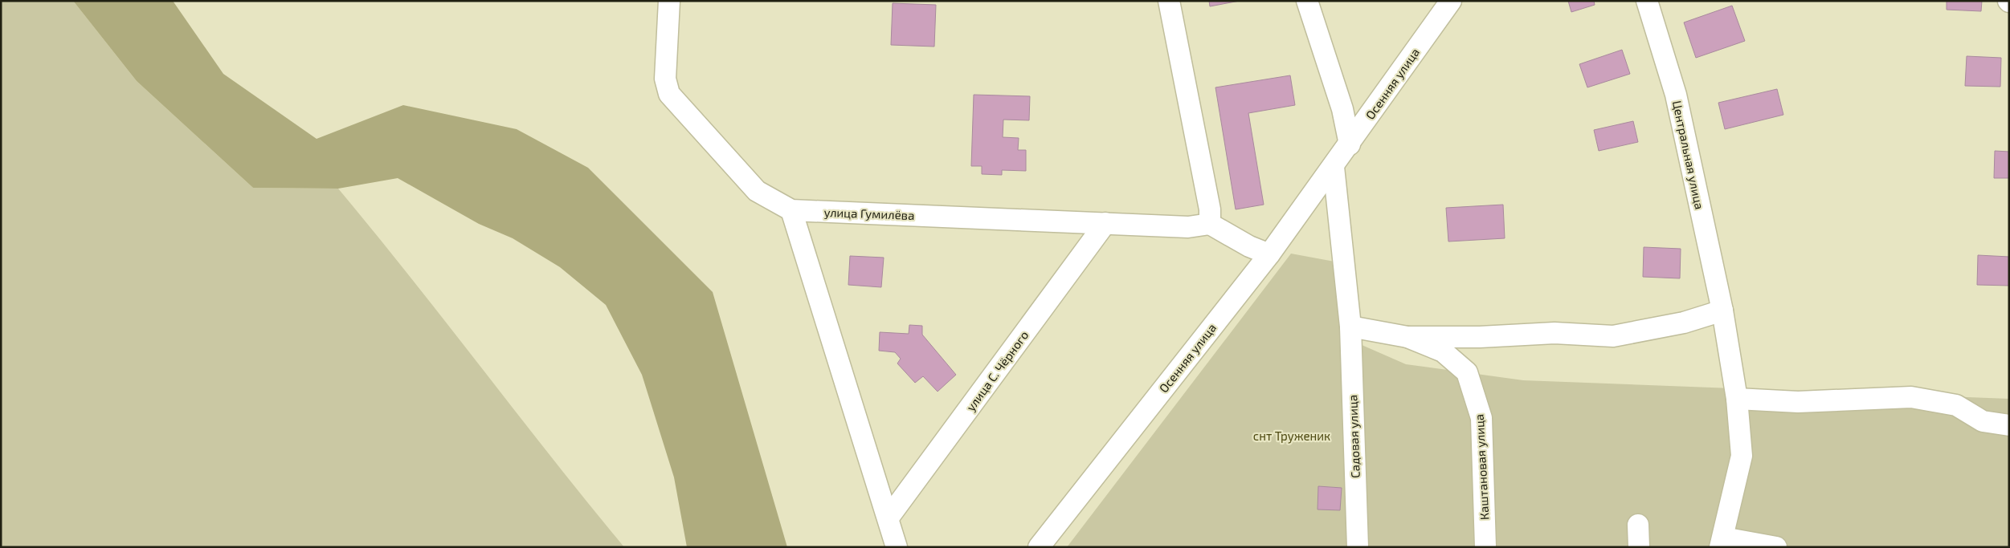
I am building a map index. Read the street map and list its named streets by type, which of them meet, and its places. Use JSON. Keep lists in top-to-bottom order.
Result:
{
  "streets": {
    "street": [
      "Осенняя улица",
      "Центральная улица",
      "улица Гумилёва",
      "улица С. Чёрного",
      "Садовая улица",
      "Каштановая улица"
    ]
  },
  "crossings": [
    ["улица Гумилёва", "улица С. Чёрного"],
    ["Садовая улица", "Каштановая улица"]
  ],
  "parks": ["снт Труженик"]
}
